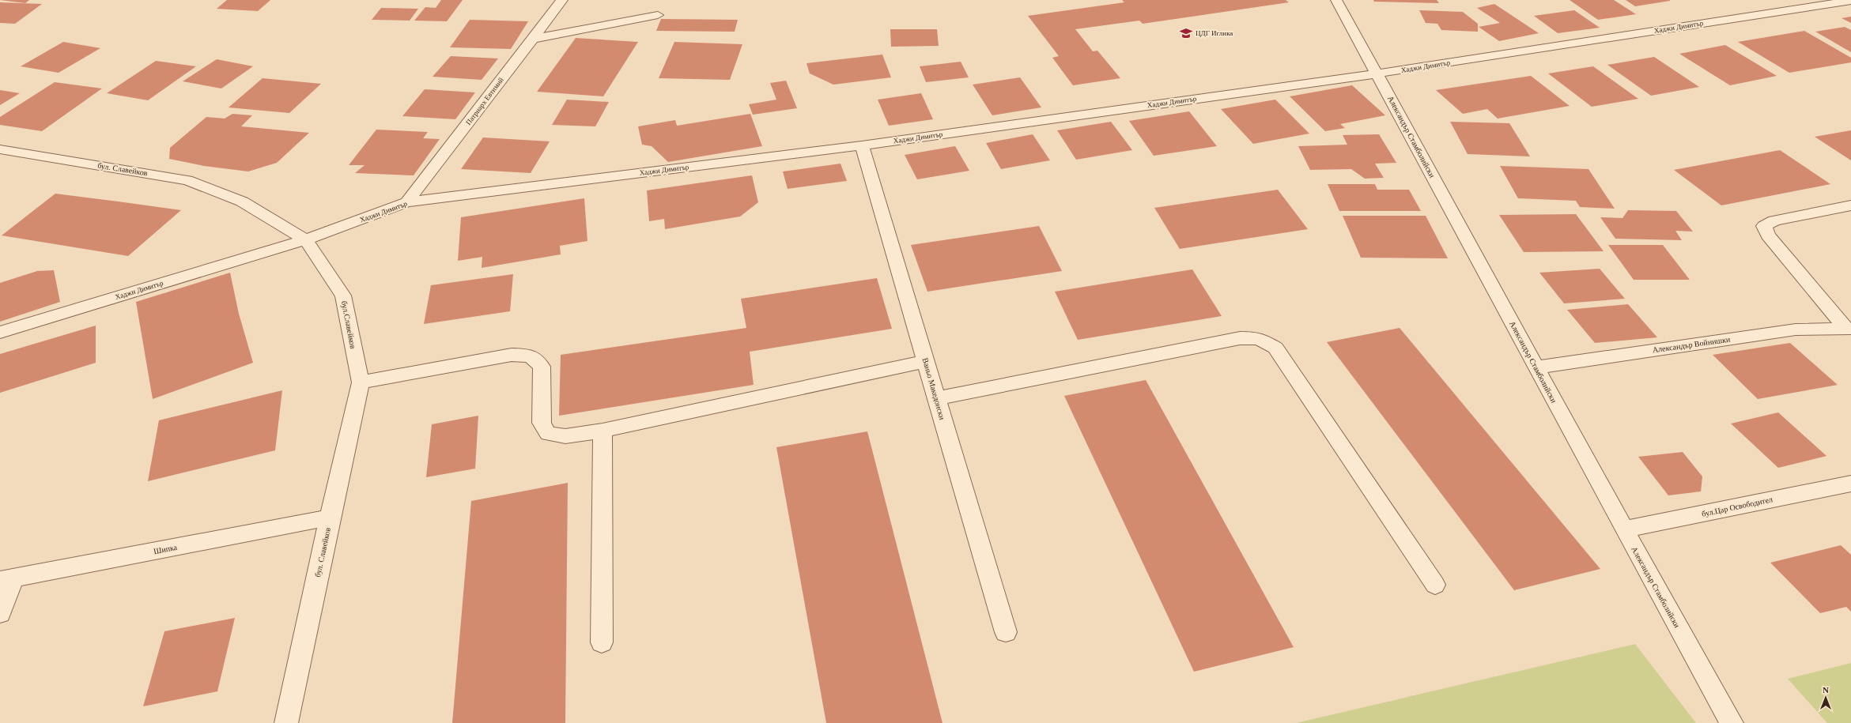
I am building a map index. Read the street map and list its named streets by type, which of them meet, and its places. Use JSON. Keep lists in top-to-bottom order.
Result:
{
  "streets": {
    "street": [
      "Хаджи Димитър",
      "Патриарх Евтимий",
      "Александър Стамболийски",
      "бул. Славейков",
      "бул.Славейков",
      "Александър Войнишки",
      "Ваньо Македонски",
      "бул.Цар Освободител",
      "Шипка"
    ]
  },
  "crossings": [
    ["Хаджи Димитър", "Патриарх Евтимий"],
    ["Хаджи Димитър", "Александър Стамболийски"],
    ["Хаджи Димитър", "бул. Славейков"],
    ["Хаджи Димитър", "бул.Славейков"],
    ["Хаджи Димитър", "Ваньо Македонски"],
    ["Александър Стамболийски", "Александър Войнишки"],
    ["Александър Стамболийски", "бул.Цар Освободител"],
    ["бул. Славейков", "бул.Славейков"],
    ["бул. Славейков", "Шипка"]
  ],
  "places": {
    "school or university": ["ЦДГ Иглика"]
  },
  "north": "top"
}
